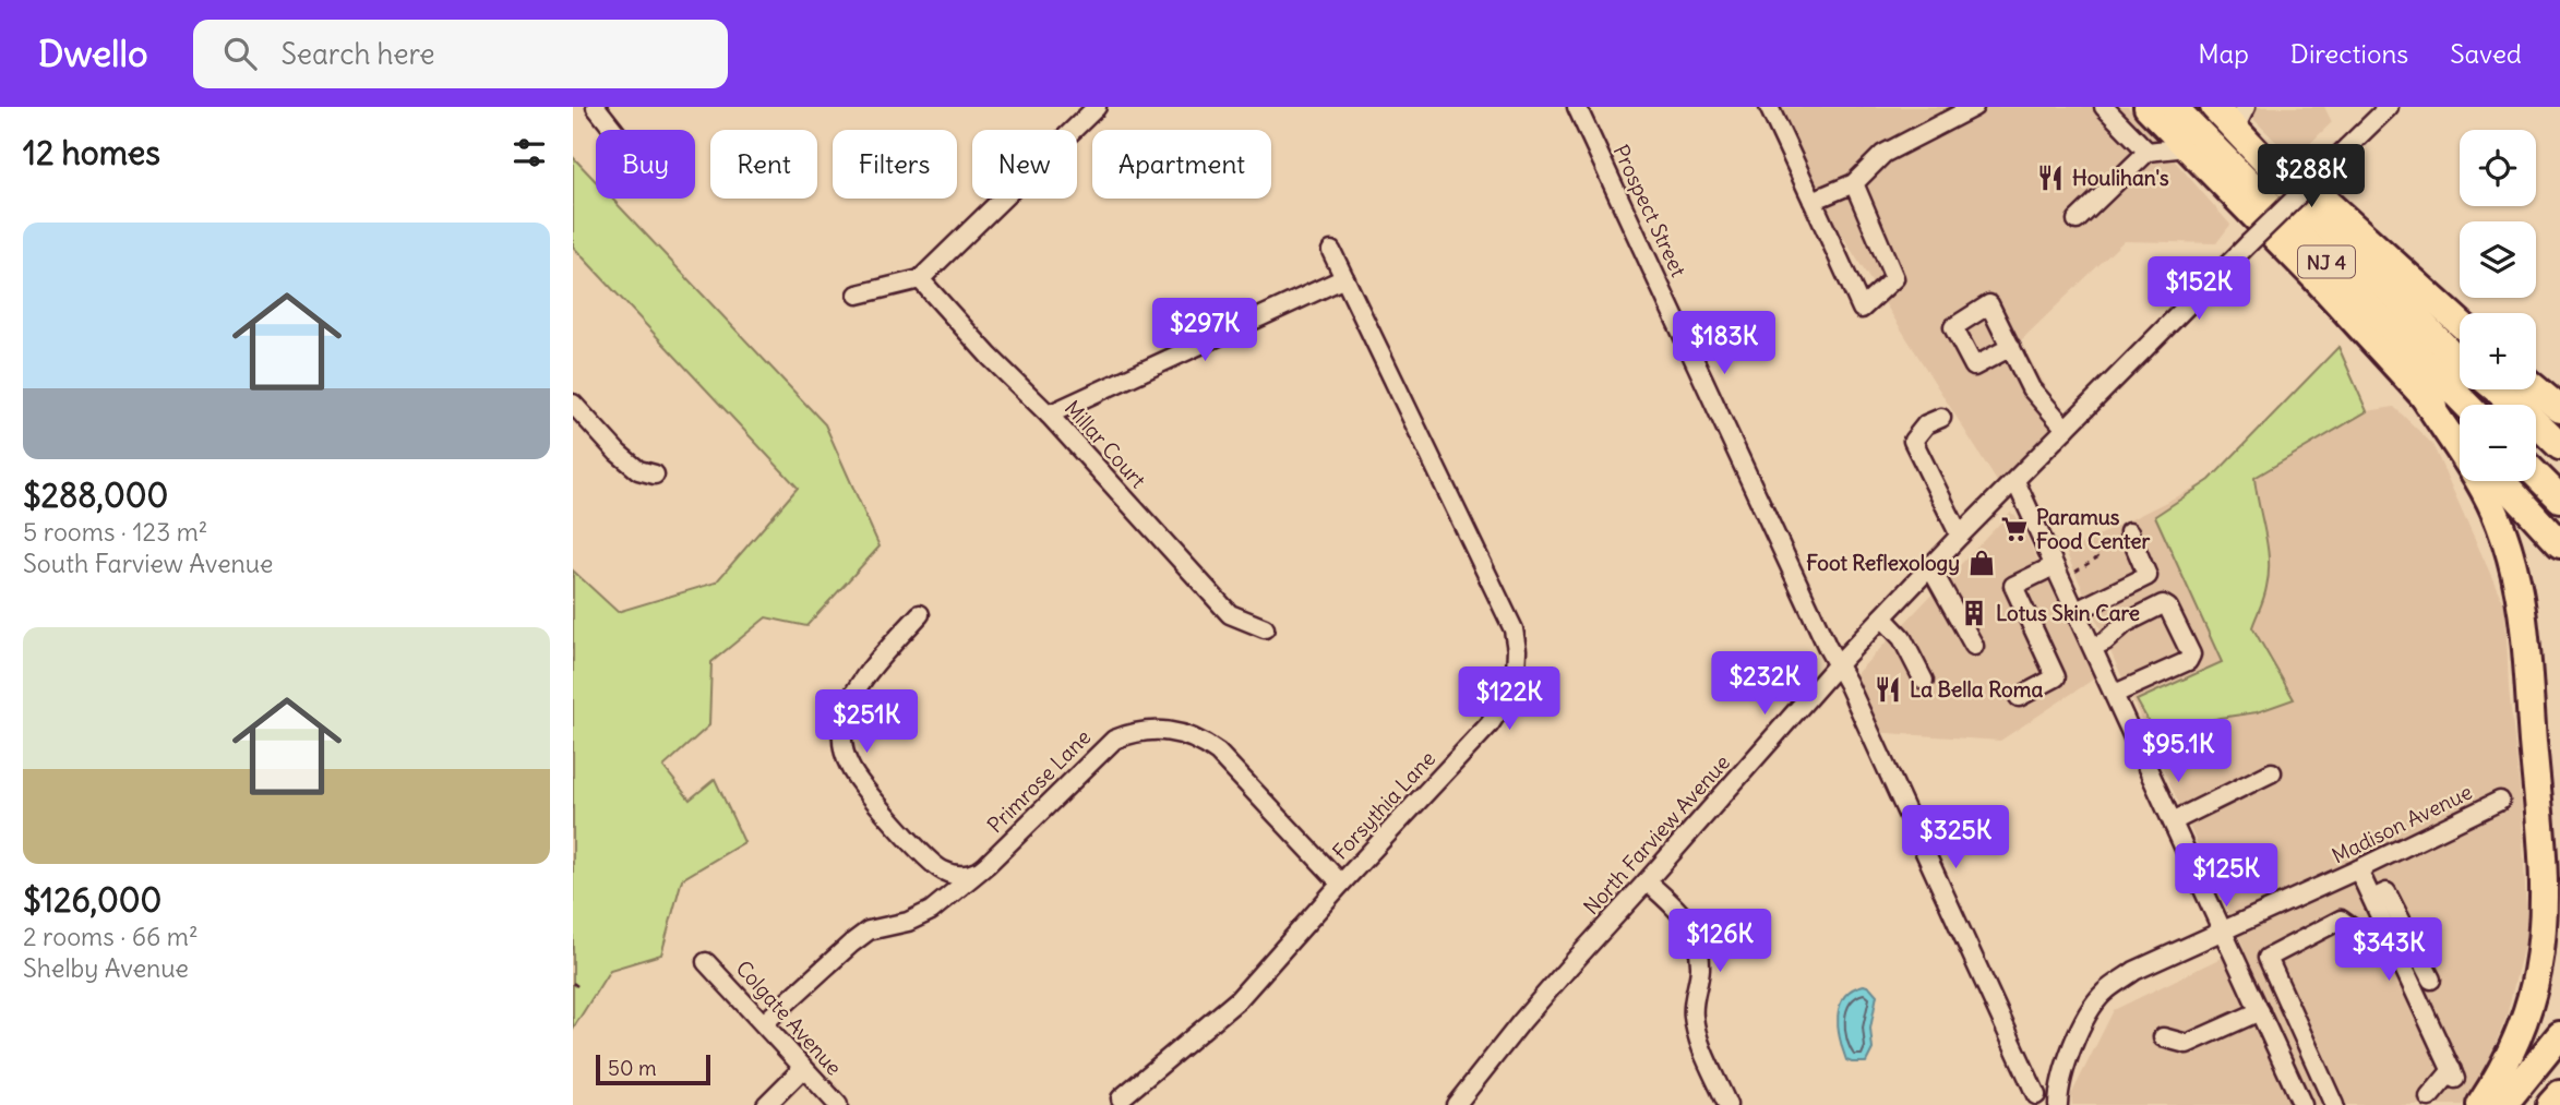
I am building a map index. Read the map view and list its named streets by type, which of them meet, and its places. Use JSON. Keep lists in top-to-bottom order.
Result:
{
  "streets": {
    "highway": ["NJ 4"],
    "street": [
      "Prospect Street",
      "Millar Court",
      "Primrose Lane",
      "Forsythia Lane",
      "Madison Avenue",
      "North Farview Avenue",
      "Colgate Avenue"
    ]
  },
  "crossings": [
    ["Prospect Street", "North Farview Avenue"],
    ["Primrose Lane", "Forsythia Lane"],
    ["Primrose Lane", "Colgate Avenue"]
  ],
  "places": {
    "restaurant": ["Houlihan's", "La Bella Roma"],
    "supermarket": ["Paramus Food Center"],
    "shop": ["Foot Reflexology"],
    "building": ["Lotus Skin Care"]
  },
  "scale_bar": "50 m",
  "page": {
    "header": "Dwello",
    "search": "Search here",
    "nav": ["Map", "Directions", "Saved"],
    "heading": "12 homes",
    "map_buttons": ["+", "−"],
    "chip": [
      "Buy",
      "Rent",
      "Filters",
      "New",
      "Apartment"
    ],
    "price": [
      "$288K",
      "$152K",
      "$297K",
      "$183K",
      "$232K",
      "$122K",
      "$251K",
      "$95.1K",
      "$325K",
      "$125K",
      "$126K",
      "$343K"
    ],
    "list": [
      {
        "name": "$288,000",
        "note": "5 rooms · 123 m² · South Farview Avenue"
      },
      {
        "name": "$126,000",
        "note": "2 rooms · 66 m² · Shelby Avenue"
      }
    ],
    "scale": "50 m"
  }
}
